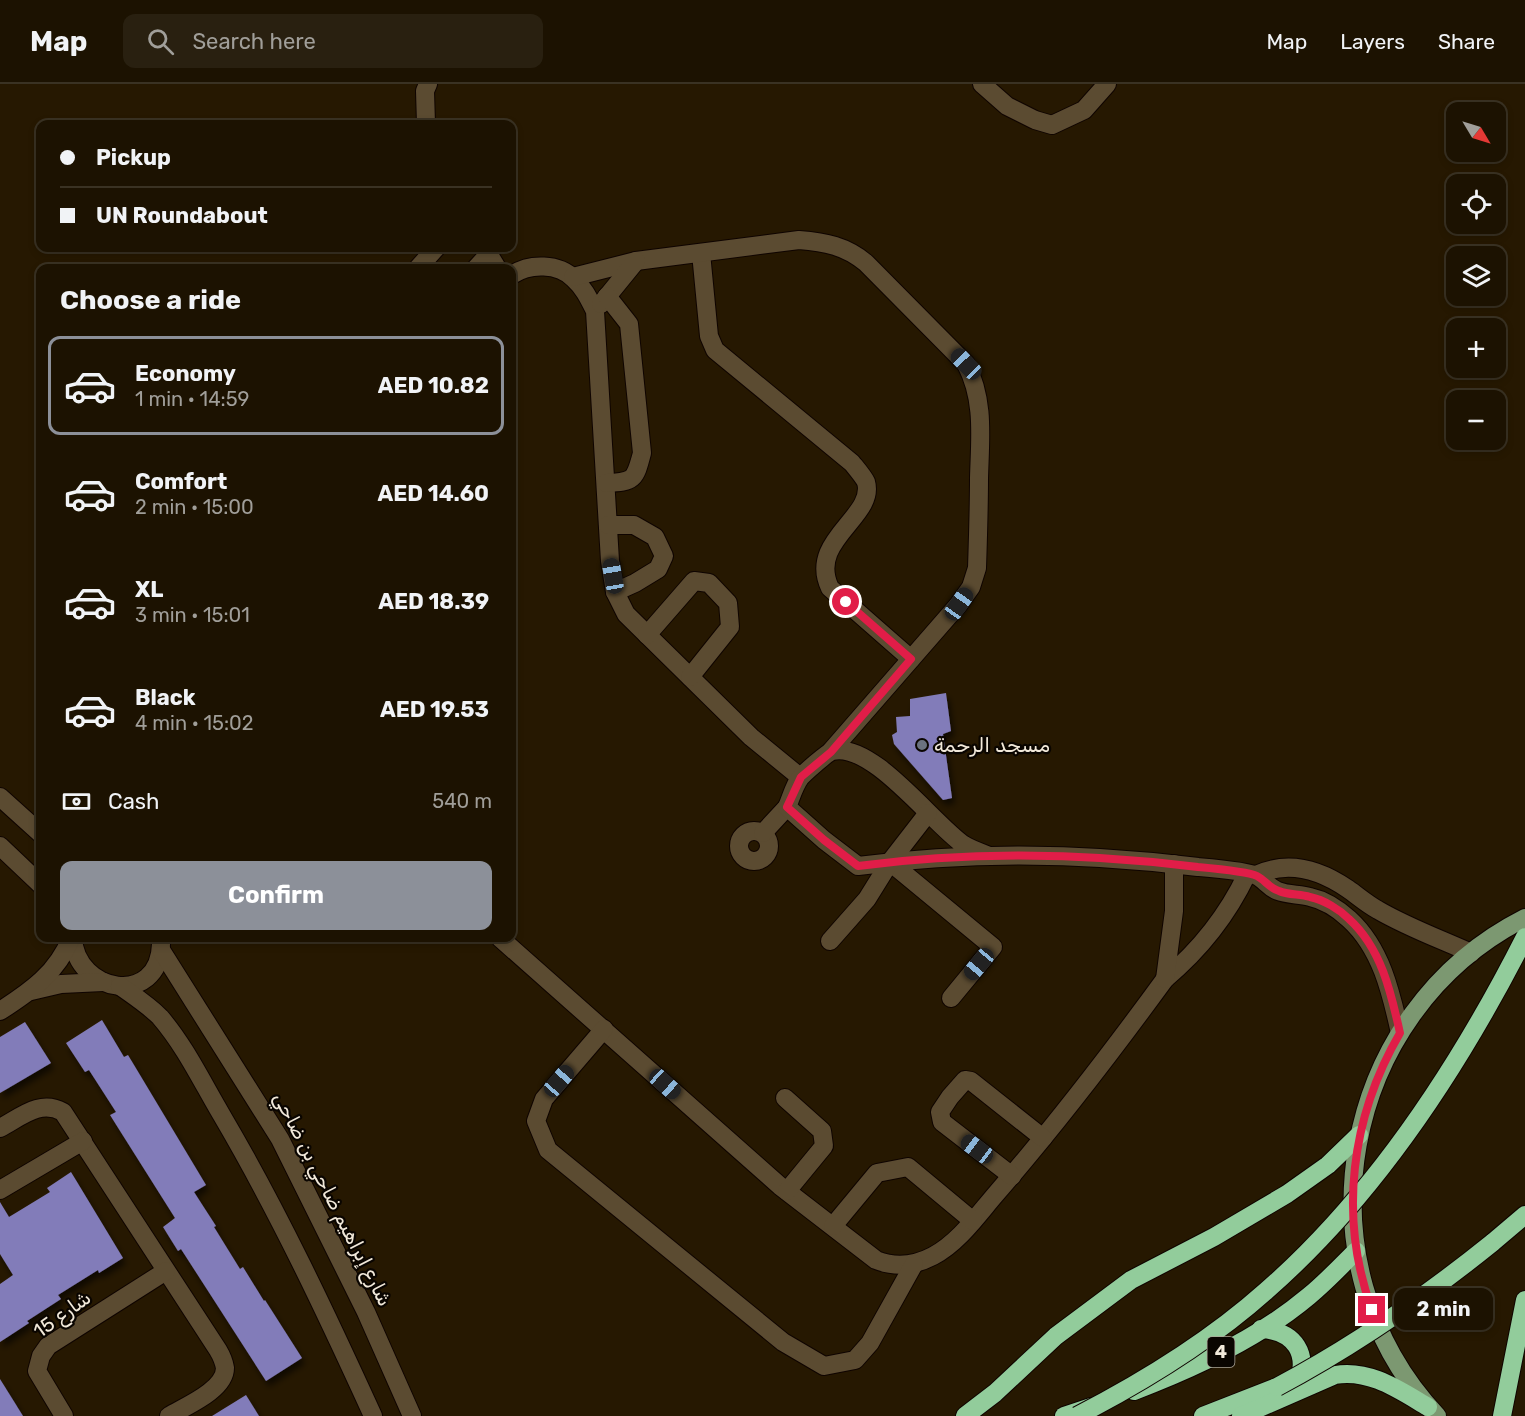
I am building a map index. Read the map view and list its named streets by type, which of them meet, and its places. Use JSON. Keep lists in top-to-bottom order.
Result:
{
  "streets": {
    "highway": ["4"],
    "street": ["شارع إبراهيم ضاحي بن ضاحي", "شارع 15"]
  },
  "places": ["مسجد الرحمة"],
  "north": "bottom right",
  "page": {
    "header": "Map",
    "search": "Search here",
    "nav": ["Map", "Layers", "Share"],
    "map_buttons": ["+", "−"],
    "banner": ["Pickup", "UN Roundabout"],
    "heading": "Choose a ride",
    "list": [
      {
        "name": "Economy",
        "note": "1 min · 14:59",
        "value": "AED 10.82"
      },
      {
        "name": "Comfort",
        "note": "2 min · 15:00",
        "value": "AED 14.60"
      },
      {
        "name": "XL",
        "note": "3 min · 15:01",
        "value": "AED 18.39"
      },
      {
        "name": "Black",
        "note": "4 min · 15:02",
        "value": "AED 19.53"
      }
    ],
    "pay": ["Cash", "540 m"],
    "buttons": "Confirm",
    "bubble": "2 min"
  }
}
